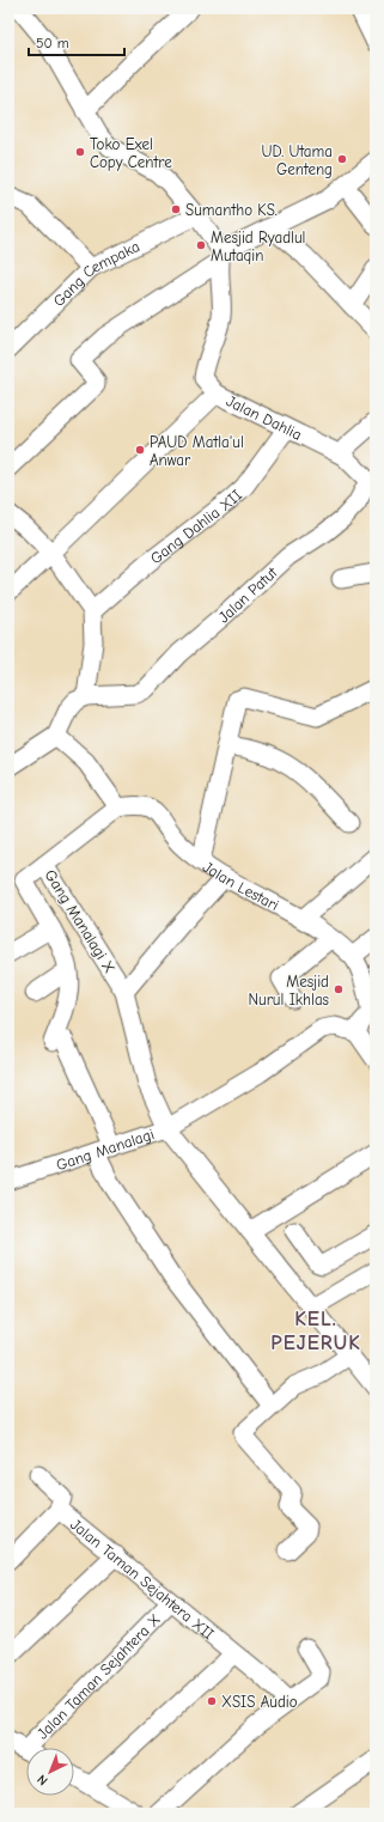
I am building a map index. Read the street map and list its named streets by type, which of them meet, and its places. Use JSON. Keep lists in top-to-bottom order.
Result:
{
  "streets": {
    "street": [
      "Gang Cempaka",
      "Jalan Dahlia",
      "Gang Dahlia XII",
      "Jalan Patut",
      "Jalan Lestari",
      "Gang Manalagi X",
      "Gang Manalagi",
      "Jalan Taman Sejahtera XII",
      "Jalan Taman Sejahtera X"
    ]
  },
  "crossings": [
    ["Jalan Dahlia", "Gang Dahlia XII"],
    ["Jalan Dahlia", "Jalan Patut"],
    ["Jalan Lestari", "Gang Manalagi X"],
    ["Gang Manalagi X", "Gang Manalagi"],
    ["Jalan Taman Sejahtera XII", "Jalan Taman Sejahtera X"]
  ],
  "districts": ["KEL. PEJERUK"],
  "places": [
    "Toko Exel Copy Centre",
    "UD. Utama Genteng",
    "Sumantho KS.",
    "Mesjid Ryadlul Mutaqin",
    "PAUD Matla'ul Anwar",
    "Mesjid Nurul Ikhlas",
    "XSIS Audio"
  ],
  "scale_bar": "50 m",
  "north": "bottom left"
}
